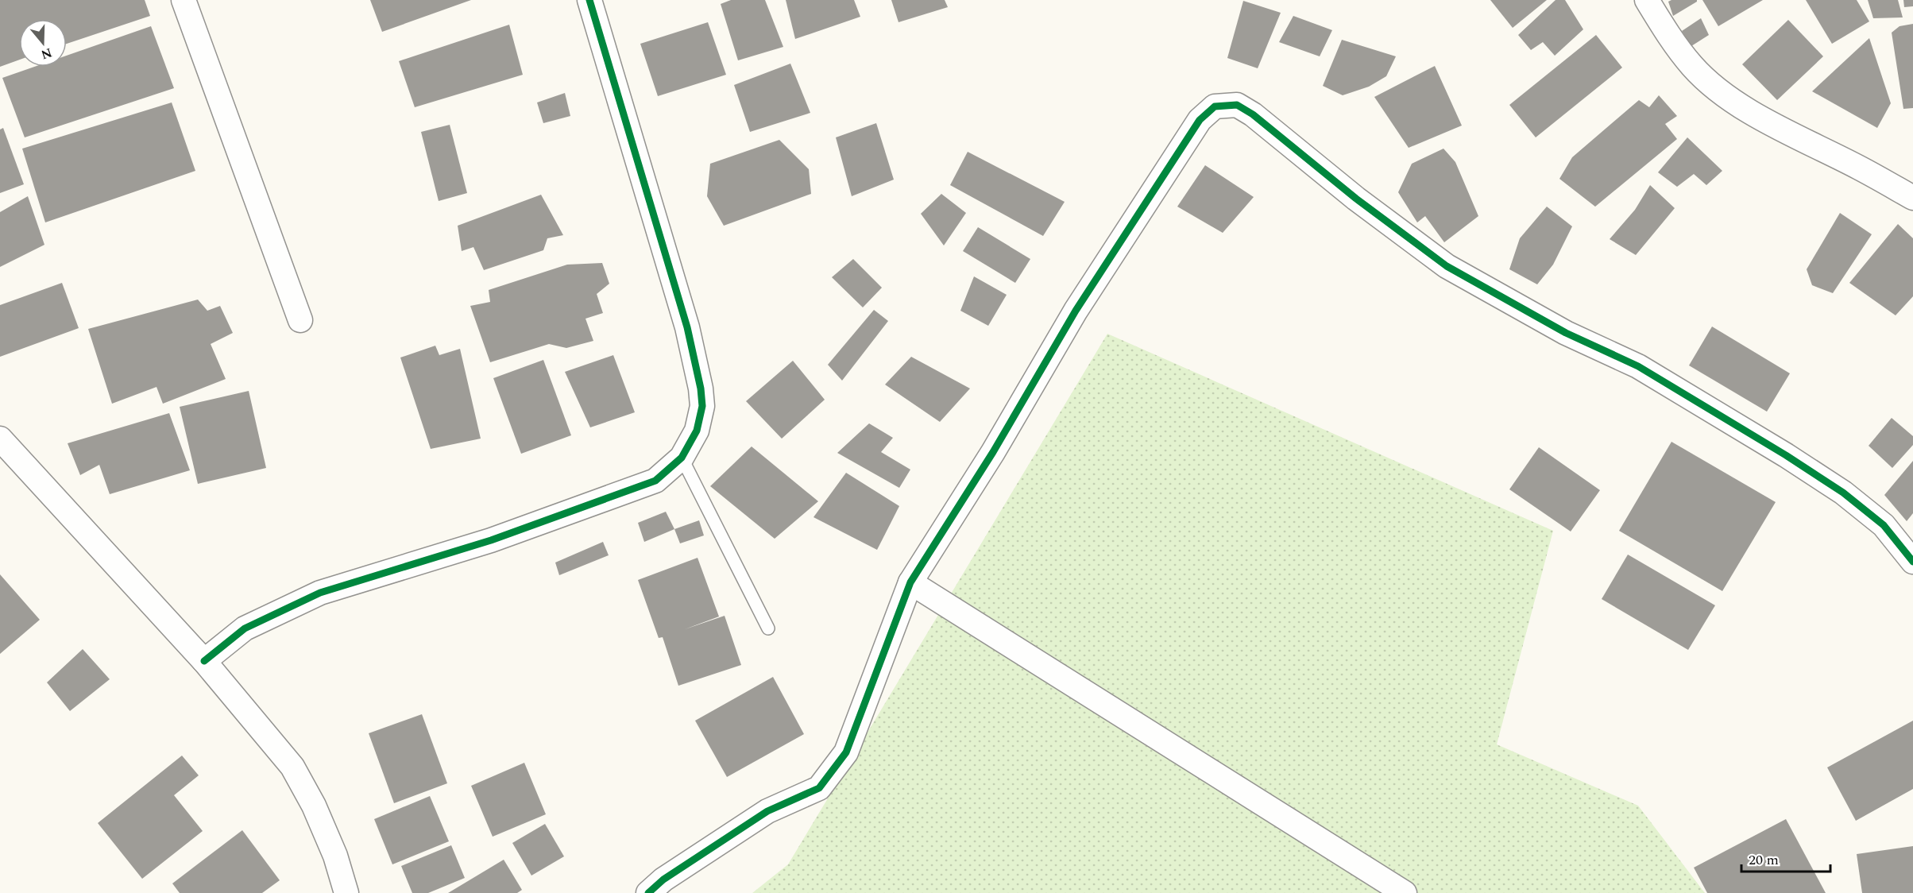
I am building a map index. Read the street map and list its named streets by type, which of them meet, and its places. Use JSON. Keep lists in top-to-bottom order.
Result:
{
  "scale_bar": "20 m",
  "north": "bottom"
}
